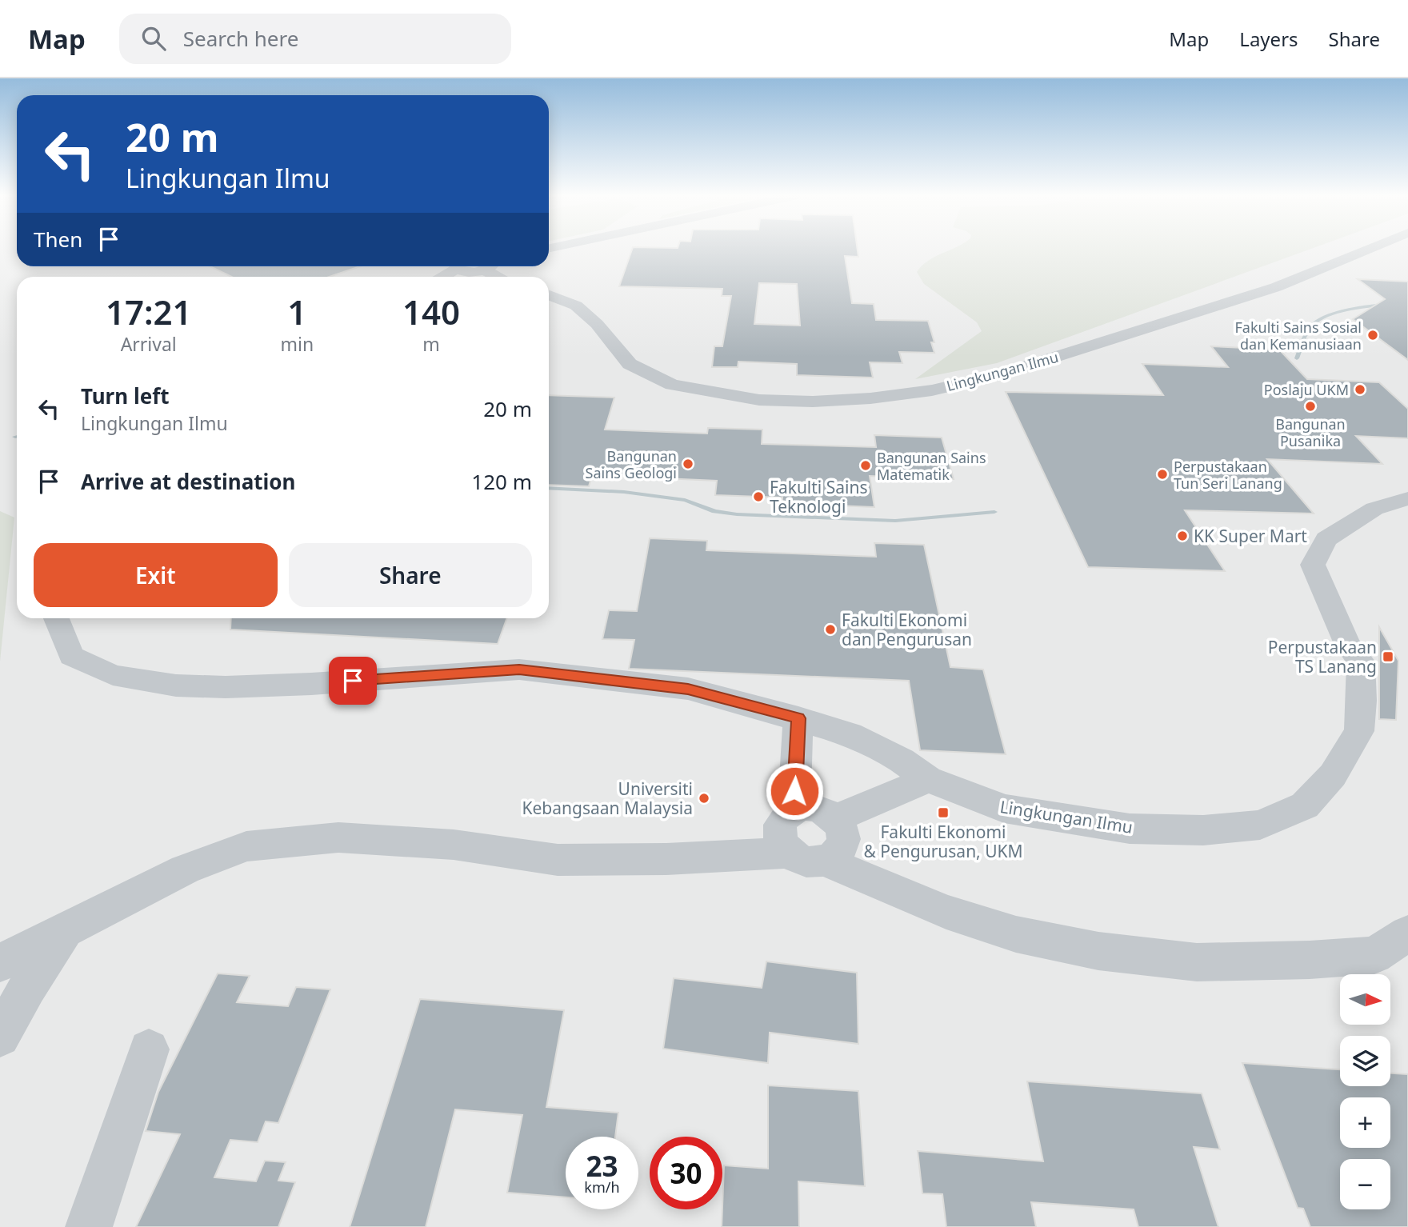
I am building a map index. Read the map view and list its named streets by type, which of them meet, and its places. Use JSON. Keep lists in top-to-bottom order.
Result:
{
  "streets": {
    "street": ["Lingkungan Ilmu"]
  },
  "places": {
    "other": [
      "Fakulti Sains Sosial dan Kemanusiaan",
      "Poslaju UKM",
      "Bangunan Pusanika",
      "Bangunan Sains Geologi",
      "Bangunan Sains Matematik",
      "Perpustakaan Tun Seri Lanang",
      "Fakulti Sains Teknologi",
      "KK Super Mart",
      "Fakulti Ekonomi dan Pengurusan",
      "Universiti Kebangsaan Malaysia"
    ],
    "transit": ["Perpustakaan TS Lanang", "Fakulti Ekonomi & Pengurusan, UKM"]
  },
  "north": "right",
  "page": {
    "header": "Map",
    "search": "Search here",
    "nav": ["Map", "Layers", "Share"],
    "turn": ["20 m", "Lingkungan Ilmu"],
    "then": "Then",
    "eta": [
      "17:21",
      "Arrival",
      "1",
      "min",
      "140",
      "m"
    ],
    "list": [
      {
        "name": "Turn left",
        "note": "Lingkungan Ilmu",
        "value": "20 m"
      },
      {
        "name": "Arrive at destination",
        "value": "120 m"
      }
    ],
    "buttons": ["Exit", "Share"],
    "map_buttons": ["+", "−"],
    "speed": "23 km/h",
    "limit": "30"
  }
}
